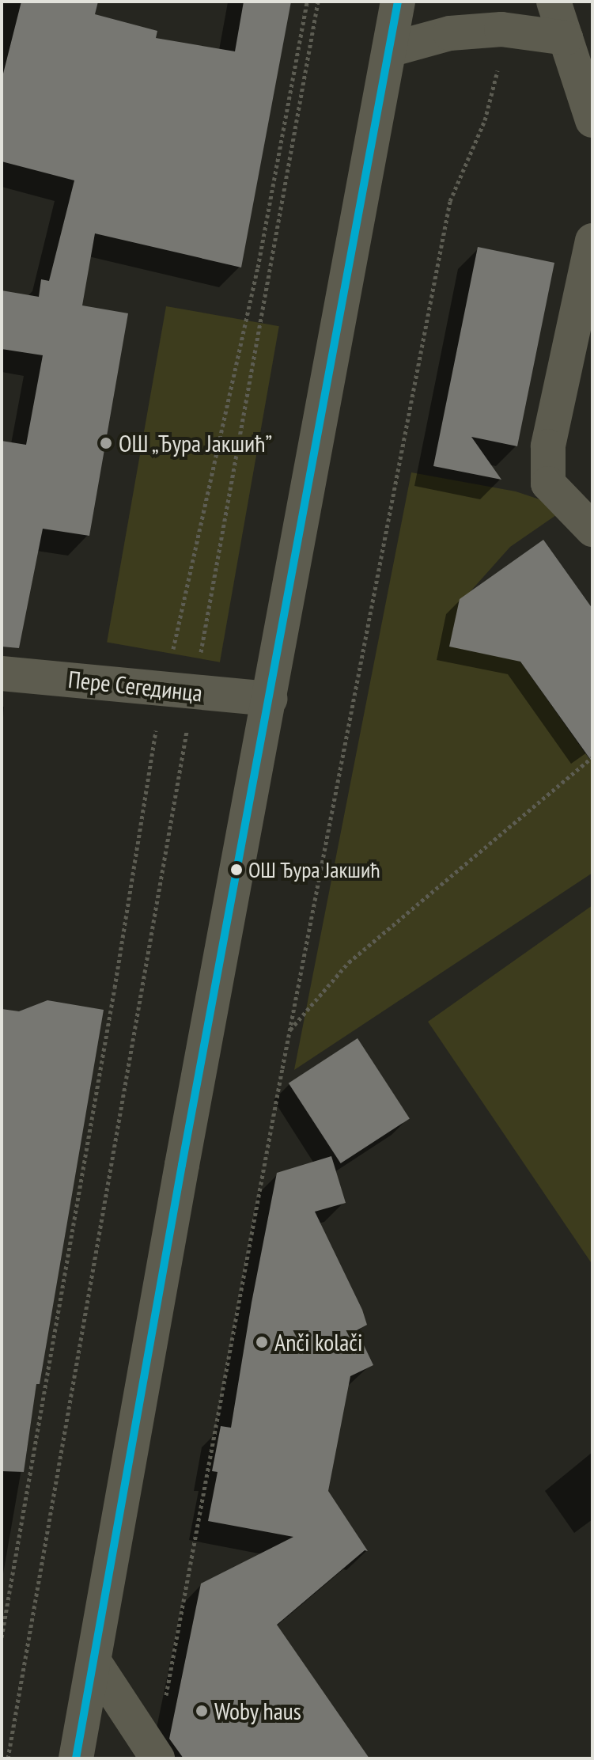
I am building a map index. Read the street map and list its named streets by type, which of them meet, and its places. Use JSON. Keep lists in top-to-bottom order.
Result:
{
  "streets": {
    "street": ["Пере Сегединца"]
  },
  "places": [
    "ОШ „Ђура Јакшић”",
    "ОШ Ђура Јакшић",
    "Anči kolači",
    "Woby haus"
  ]
}
